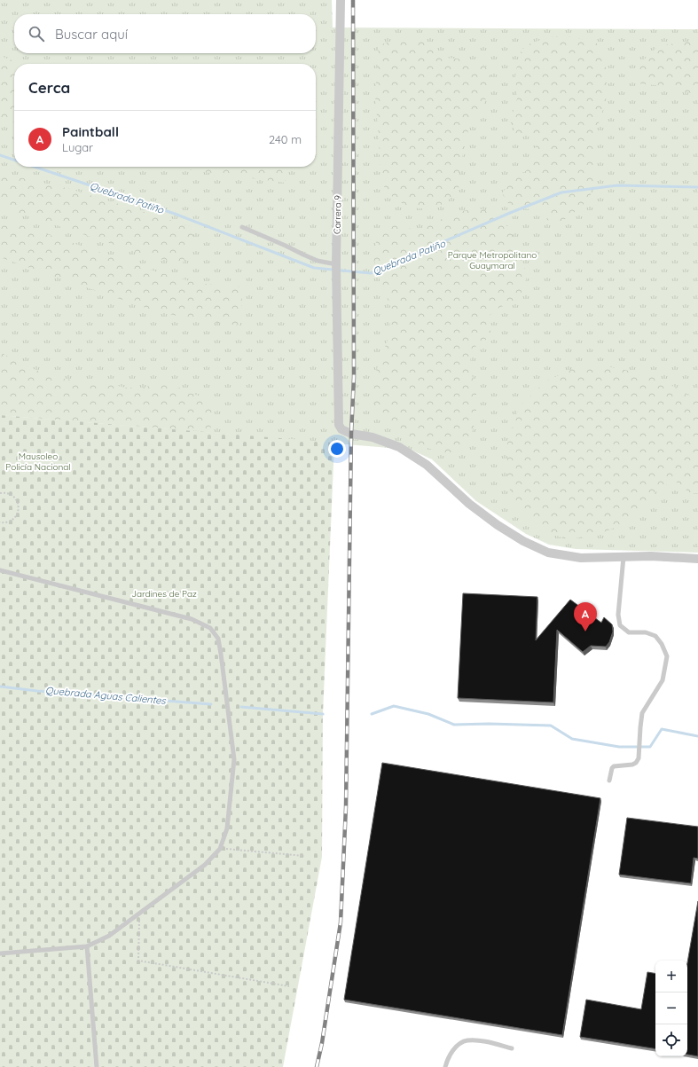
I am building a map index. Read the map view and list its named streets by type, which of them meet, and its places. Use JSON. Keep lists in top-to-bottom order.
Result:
{
  "streets": {
    "street": ["Carrera 9"]
  },
  "water": ["Quebrada Patiño", "Quebrada Aguas Calientes"],
  "parks": ["Parque Metropolitano Guaymaral", "Mausoleo Policía Nacional", "Jardines de Paz"],
  "page": {
    "search": "Buscar aquí",
    "heading": "Cerca",
    "list": [
      {
        "mark": "A",
        "name": "Paintball",
        "note": "Lugar",
        "value": "240 m"
      }
    ],
    "pins": "A",
    "map_buttons": ["+", "−"]
  }
}
